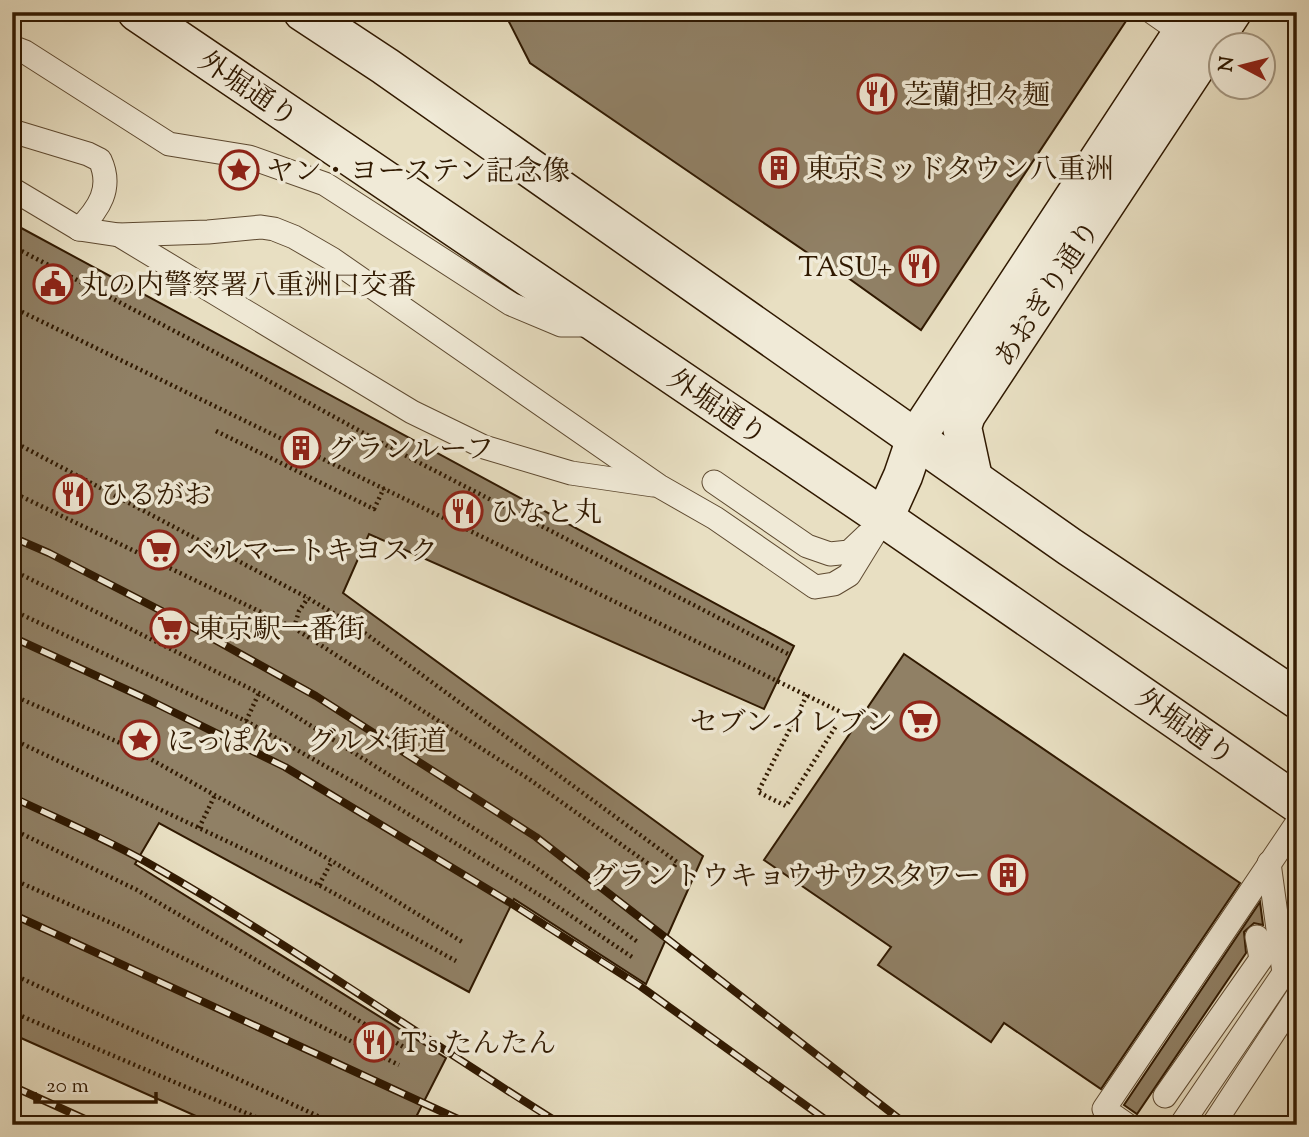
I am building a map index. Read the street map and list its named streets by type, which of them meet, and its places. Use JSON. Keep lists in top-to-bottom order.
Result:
{
  "streets": {
    "main road": ["外堀通り", "あおぎり通り"]
  },
  "crossings": [
    ["外堀通り", "あおぎり通り"]
  ],
  "places": {
    "restaurant": [
      "芝蘭 担々麺",
      "TASU+",
      "ひるがお",
      "ひなと丸",
      "T's たんたん"
    ],
    "building": ["東京ミッドタウン八重洲", "グランルーフ", "グラントウキョウサウスタワー"],
    "place": ["ヤン・ヨーステン記念像", "にっぽん、グルメ街道"],
    "public building": ["丸の内警察署八重洲口交番"],
    "supermarket": ["ベルマートキヨスク", "東京駅一番街", "セブン-イレブン"]
  },
  "scale_bar": "20 m",
  "north": "left"
}
